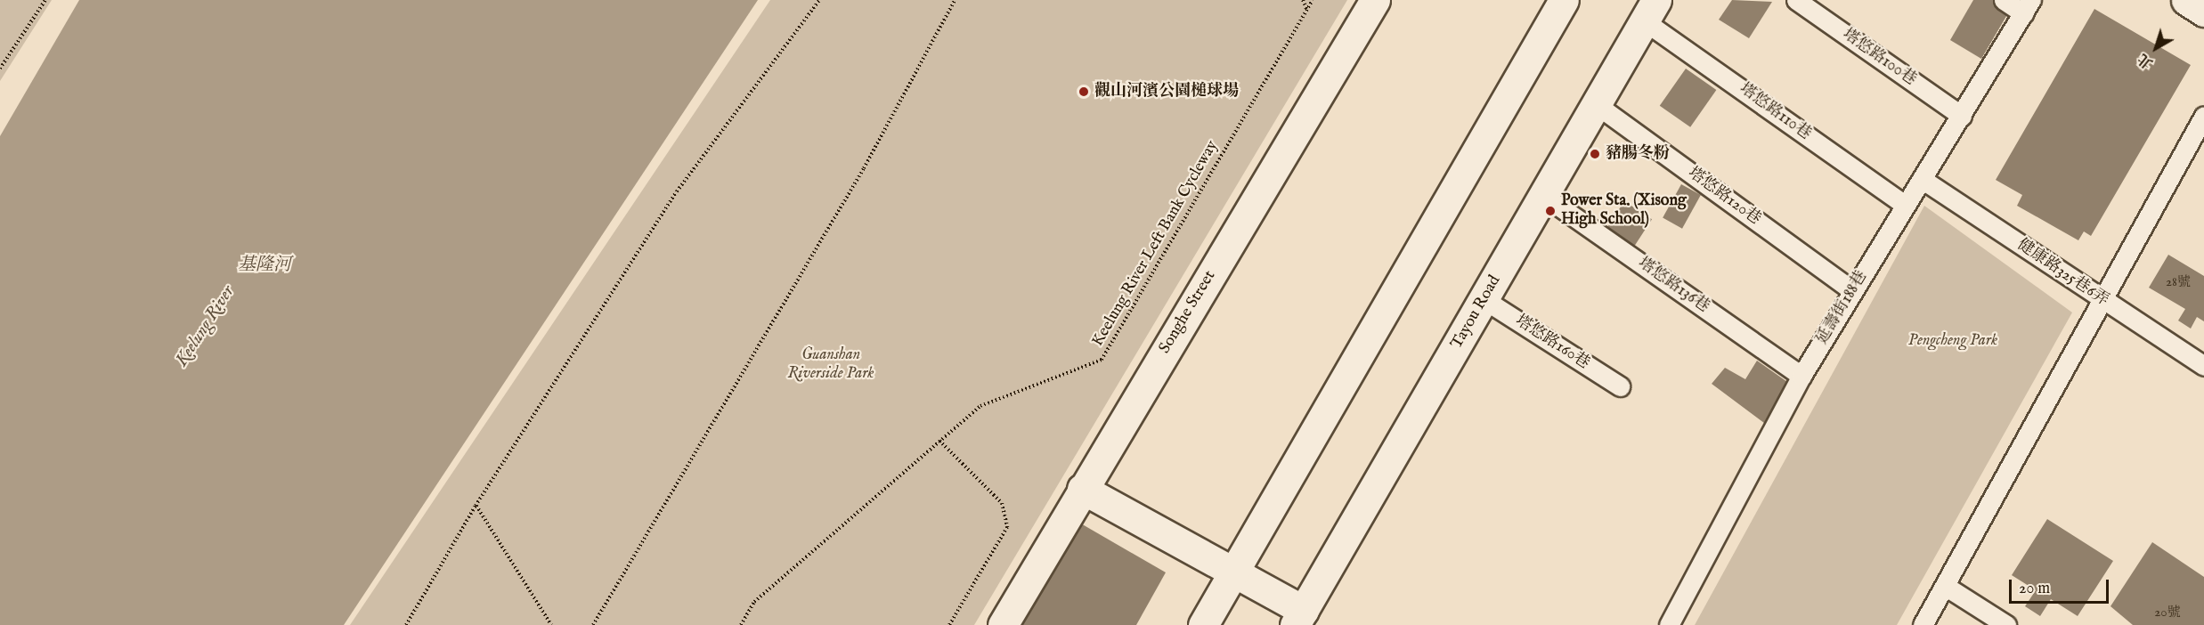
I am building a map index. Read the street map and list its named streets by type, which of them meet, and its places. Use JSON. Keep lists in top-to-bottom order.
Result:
{
  "streets": {
    "main road": ["Songhe Street", "Tayou Road"],
    "lane": [
      "塔悠路100巷",
      "塔悠路110巷",
      "塔悠路120巷",
      "健康路325巷6弄",
      "塔悠路136巷",
      "延壽街188巷",
      "塔悠路160巷"
    ],
    "path": ["Keelung River Left Bank Cycleway"]
  },
  "crossings": [
    ["塔悠路100巷", "延壽街188巷"],
    ["塔悠路110巷", "延壽街188巷"],
    ["塔悠路110巷", "Tayou Road"],
    ["塔悠路120巷", "延壽街188巷"],
    ["塔悠路120巷", "Tayou Road"],
    ["健康路325巷6弄", "延壽街188巷"],
    ["塔悠路136巷", "延壽街188巷"],
    ["塔悠路136巷", "Tayou Road"],
    ["Tayou Road", "塔悠路160巷"]
  ],
  "water": ["基隆河", "Keelung River"],
  "parks": ["Pengcheng Park", "Guanshan Riverside Park"],
  "places": ["觀山河濱公園槌球場", "豬腸冬粉", "Power Sta. (Xisong High School)"],
  "house_numbers": ["28號", "20號"],
  "scale_bar": "20 m",
  "north": "bottom left"
}
